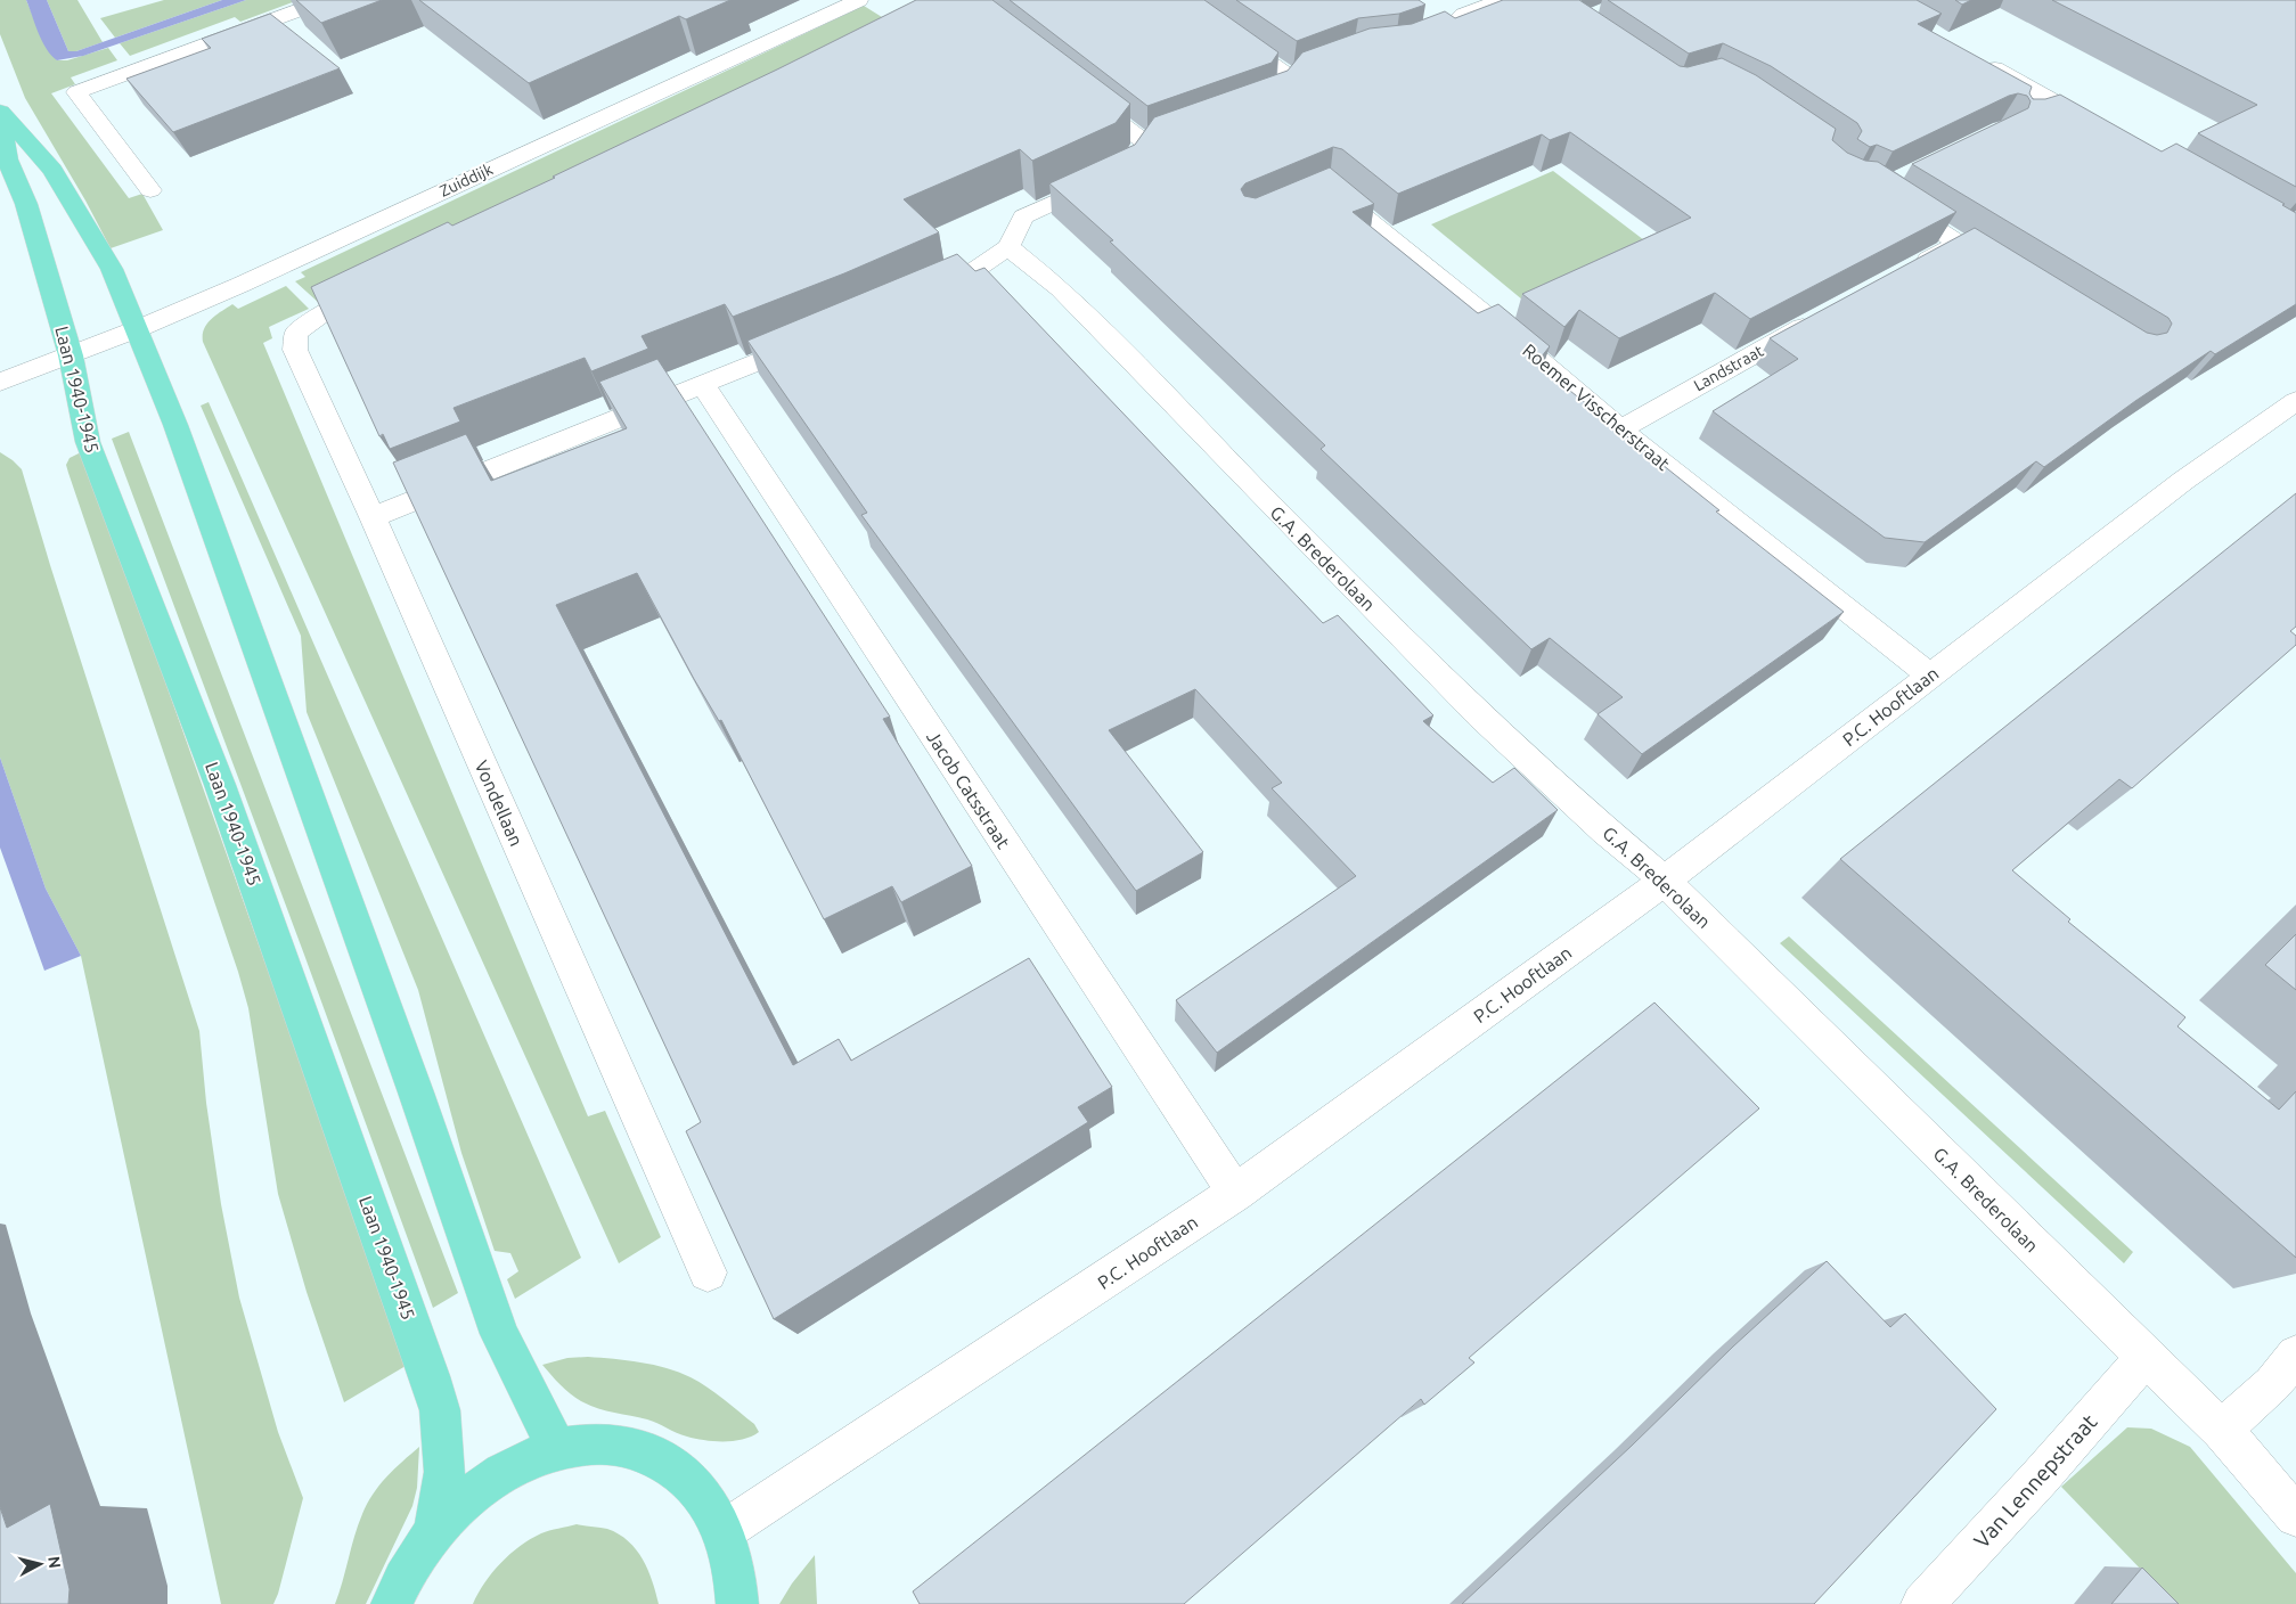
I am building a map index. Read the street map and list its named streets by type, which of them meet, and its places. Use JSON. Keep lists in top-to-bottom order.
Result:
{
  "streets": {
    "main road": ["Laan 1940-1945"],
    "street": [
      "Zuiddijk",
      "Landstraat",
      "Roemer Visscherstraat",
      "G.A. Brederolaan",
      "P.C. Hooftlaan",
      "Jacob Catsstraat",
      "Vondellaan",
      "Van Lennepstraat"
    ]
  },
  "crossings": [
    ["Zuiddijk", "Laan 1940-1945"],
    ["Landstraat", "Roemer Visscherstraat"],
    ["Roemer Visscherstraat", "P.C. Hooftlaan"],
    ["G.A. Brederolaan", "P.C. Hooftlaan"],
    ["G.A. Brederolaan", "Van Lennepstraat"],
    ["P.C. Hooftlaan", "Jacob Catsstraat"]
  ],
  "north": "right"
}
